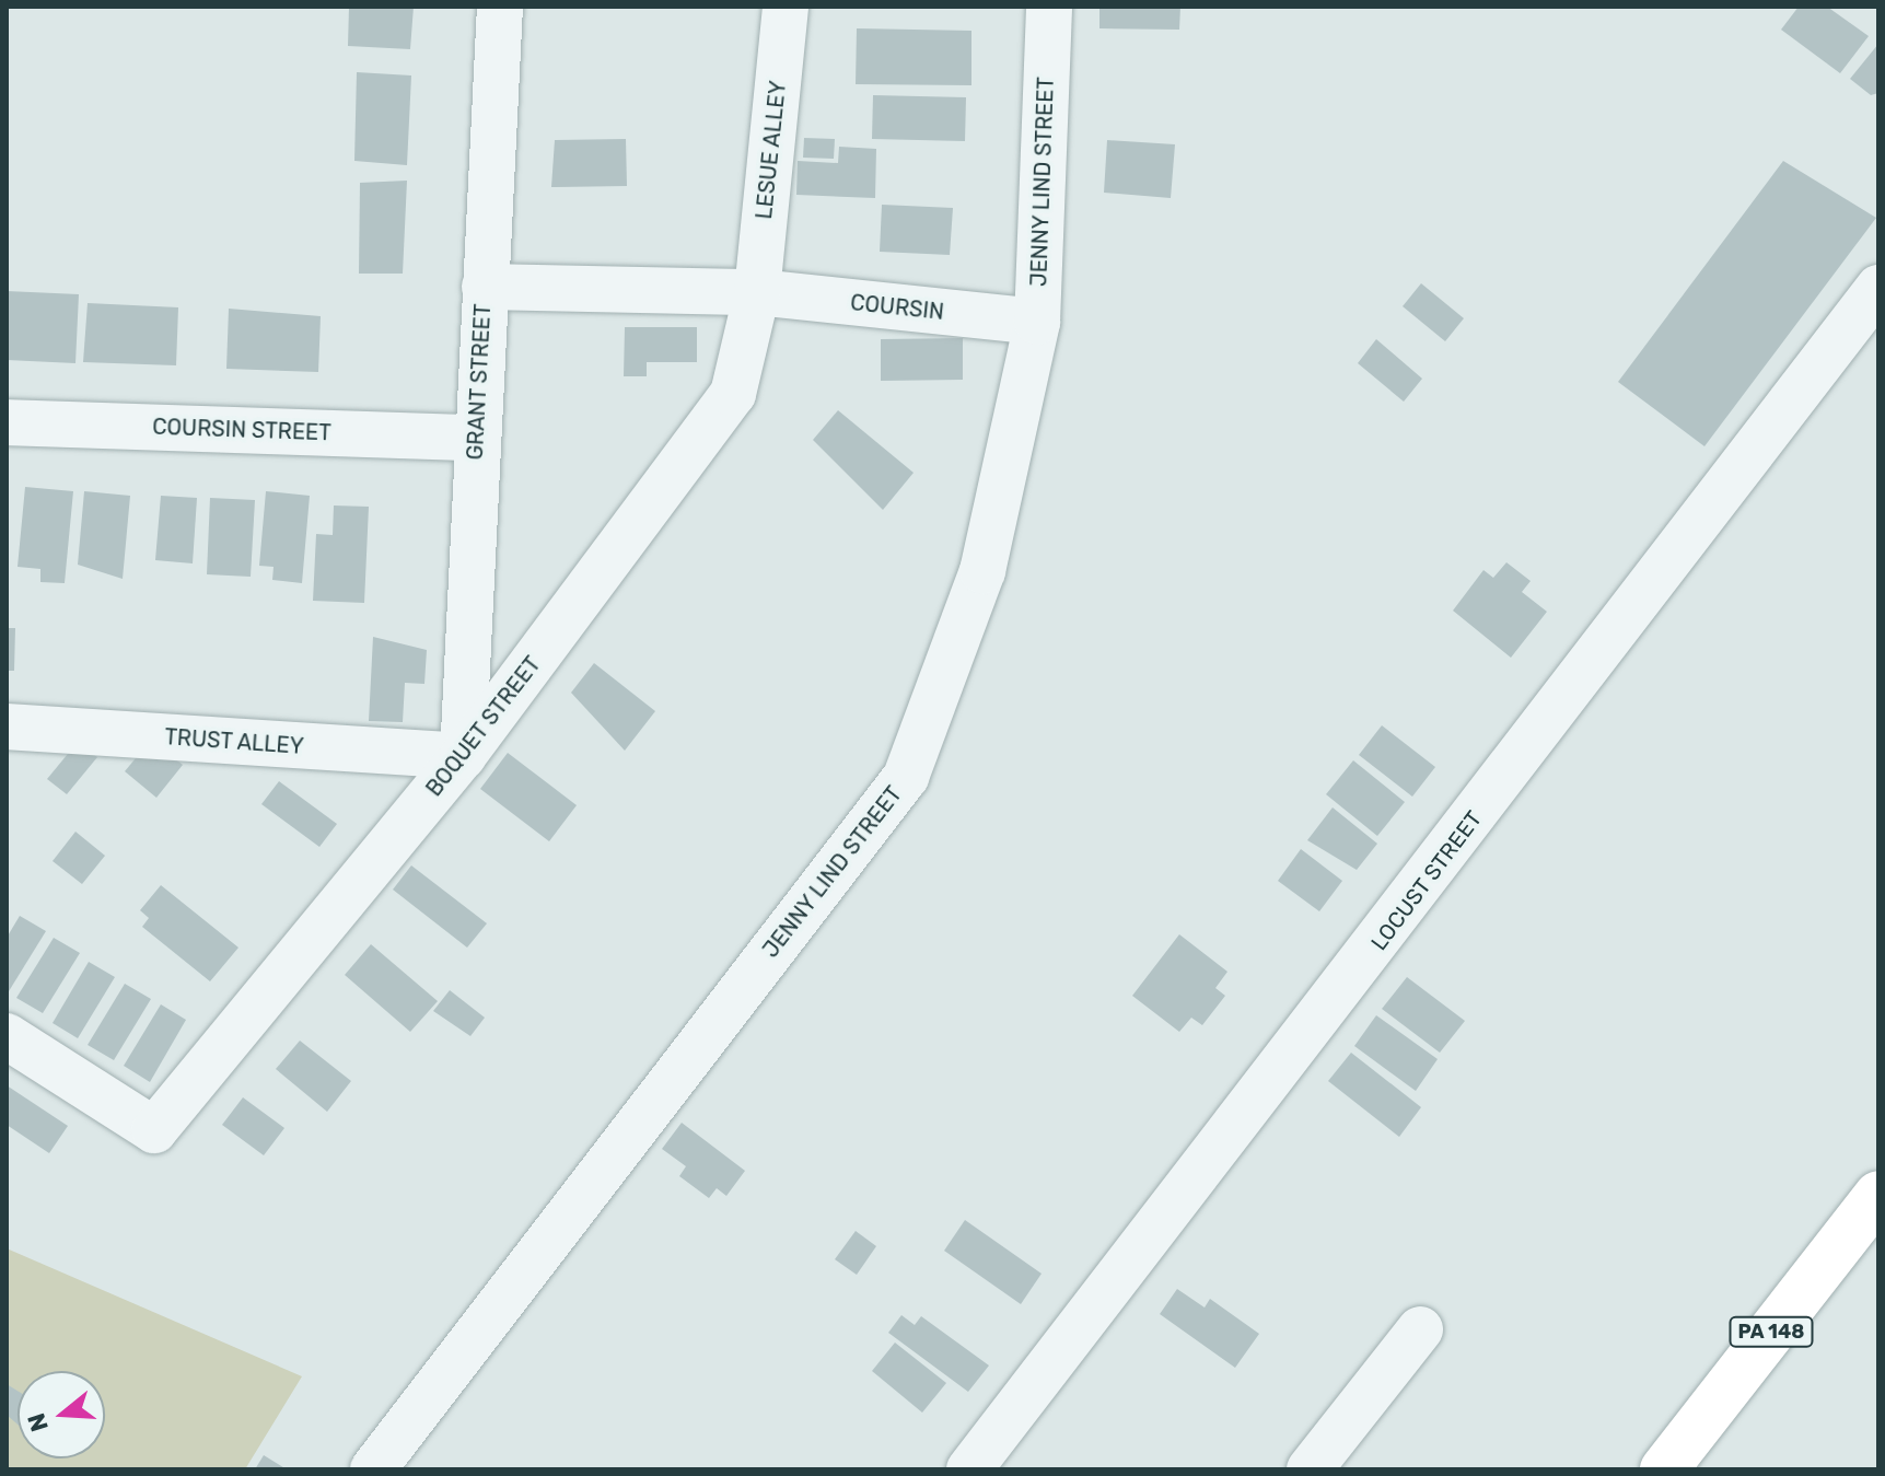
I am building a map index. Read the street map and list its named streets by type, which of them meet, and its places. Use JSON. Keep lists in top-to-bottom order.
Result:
{
  "streets": {
    "main road": ["PA 148"],
    "street": [
      "LESUE ALLEY",
      "JENNY LIND STREET",
      "COURSIN",
      "GRANT STREET",
      "COURSIN STREET",
      "BOQUET STREET",
      "TRUST ALLEY",
      "LOCUST STREET"
    ]
  },
  "crossings": [
    ["LESUE ALLEY", "COURSIN"],
    ["LESUE ALLEY", "BOQUET STREET"],
    ["JENNY LIND STREET", "COURSIN"],
    ["COURSIN", "BOQUET STREET"],
    ["GRANT STREET", "COURSIN STREET"],
    ["GRANT STREET", "BOQUET STREET"],
    ["GRANT STREET", "TRUST ALLEY"],
    ["BOQUET STREET", "TRUST ALLEY"]
  ],
  "north": "left"
}
